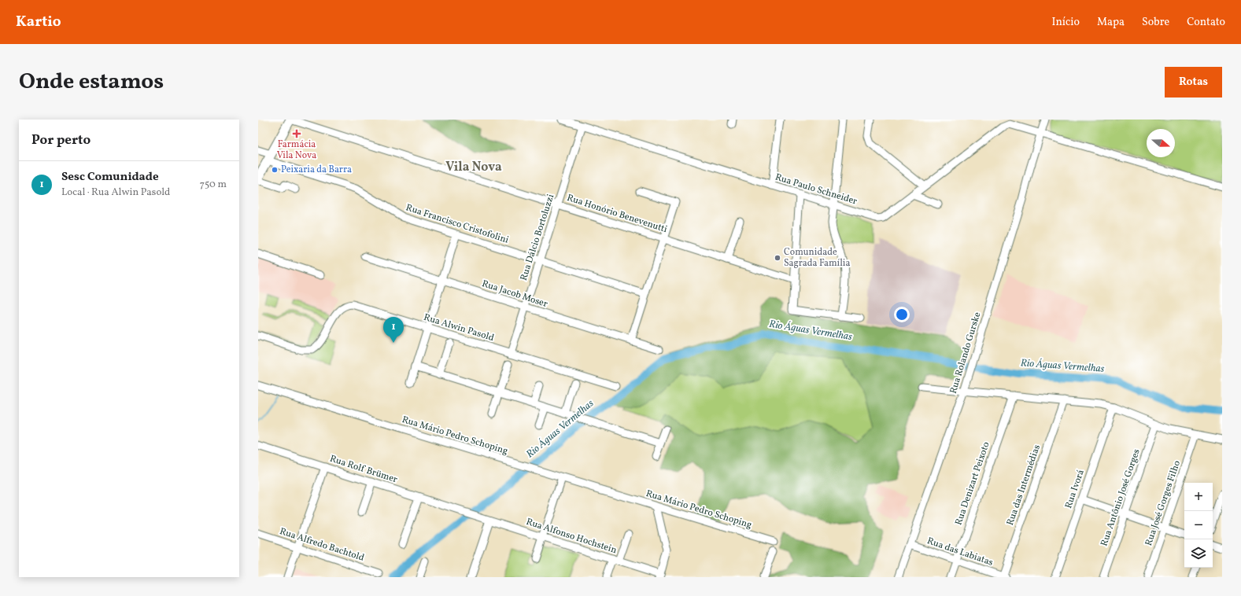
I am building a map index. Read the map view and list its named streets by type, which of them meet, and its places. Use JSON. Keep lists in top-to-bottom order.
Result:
{
  "streets": {
    "street": [
      "Rua Paulo Schneider",
      "Rua Honório Benevenutti",
      "Rua Francisco Cristofolini",
      "Rua Dálcio Bortoluzzi",
      "Rua Jacob Moser",
      "Rua Alwin Pasold",
      "Rua Rolando Gurske",
      "Rua Mário Pedro Schoping",
      "Rua Rolf Brümer",
      "Rua Denizart Peixoto",
      "Rua das Intermédias",
      "Rua Ivorá",
      "Rua Antônio José Gorges",
      "Rua José Gorges Filho",
      "Rua Alfonso Hochstein",
      "Rua Alfredo Bachtold",
      "Rua das Labiatas"
    ]
  },
  "crossings": [
    ["Rua Paulo Schneider", "Rua Dálcio Bortoluzzi"],
    ["Rua Honório Benevenutti", "Rua Dálcio Bortoluzzi"],
    ["Rua Francisco Cristofolini", "Rua Dálcio Bortoluzzi"],
    ["Rua Dálcio Bortoluzzi", "Rua Jacob Moser"],
    ["Rua Dálcio Bortoluzzi", "Rua Alwin Pasold"],
    ["Rua Rolando Gurske", "Rua das Labiatas"],
    ["Rua Rolf Brümer", "Rua Alfonso Hochstein"],
    ["Rua Denizart Peixoto", "Rua das Labiatas"],
    ["Rua das Intermédias", "Rua das Labiatas"]
  ],
  "districts": ["Vila Nova"],
  "water": ["Rio Águas Vermelhas"],
  "places": {
    "health": ["Farmácia Vila Nova"],
    "other": ["Peixaria da Barra", "Comunidade Sagrada Família"]
  },
  "north": "right",
  "page": {
    "header": "Kartio",
    "nav": [
      "Início",
      "Mapa",
      "Sobre",
      "Contato"
    ],
    "title": "Onde estamos",
    "buttons": "Rotas",
    "heading": "Por perto",
    "list": [
      {
        "mark": "1",
        "name": "Sesc Comunidade",
        "note": "Local · Rua Alwin Pasold",
        "value": "750 m"
      }
    ],
    "pins": "1",
    "map_buttons": ["+", "−"]
  }
}
